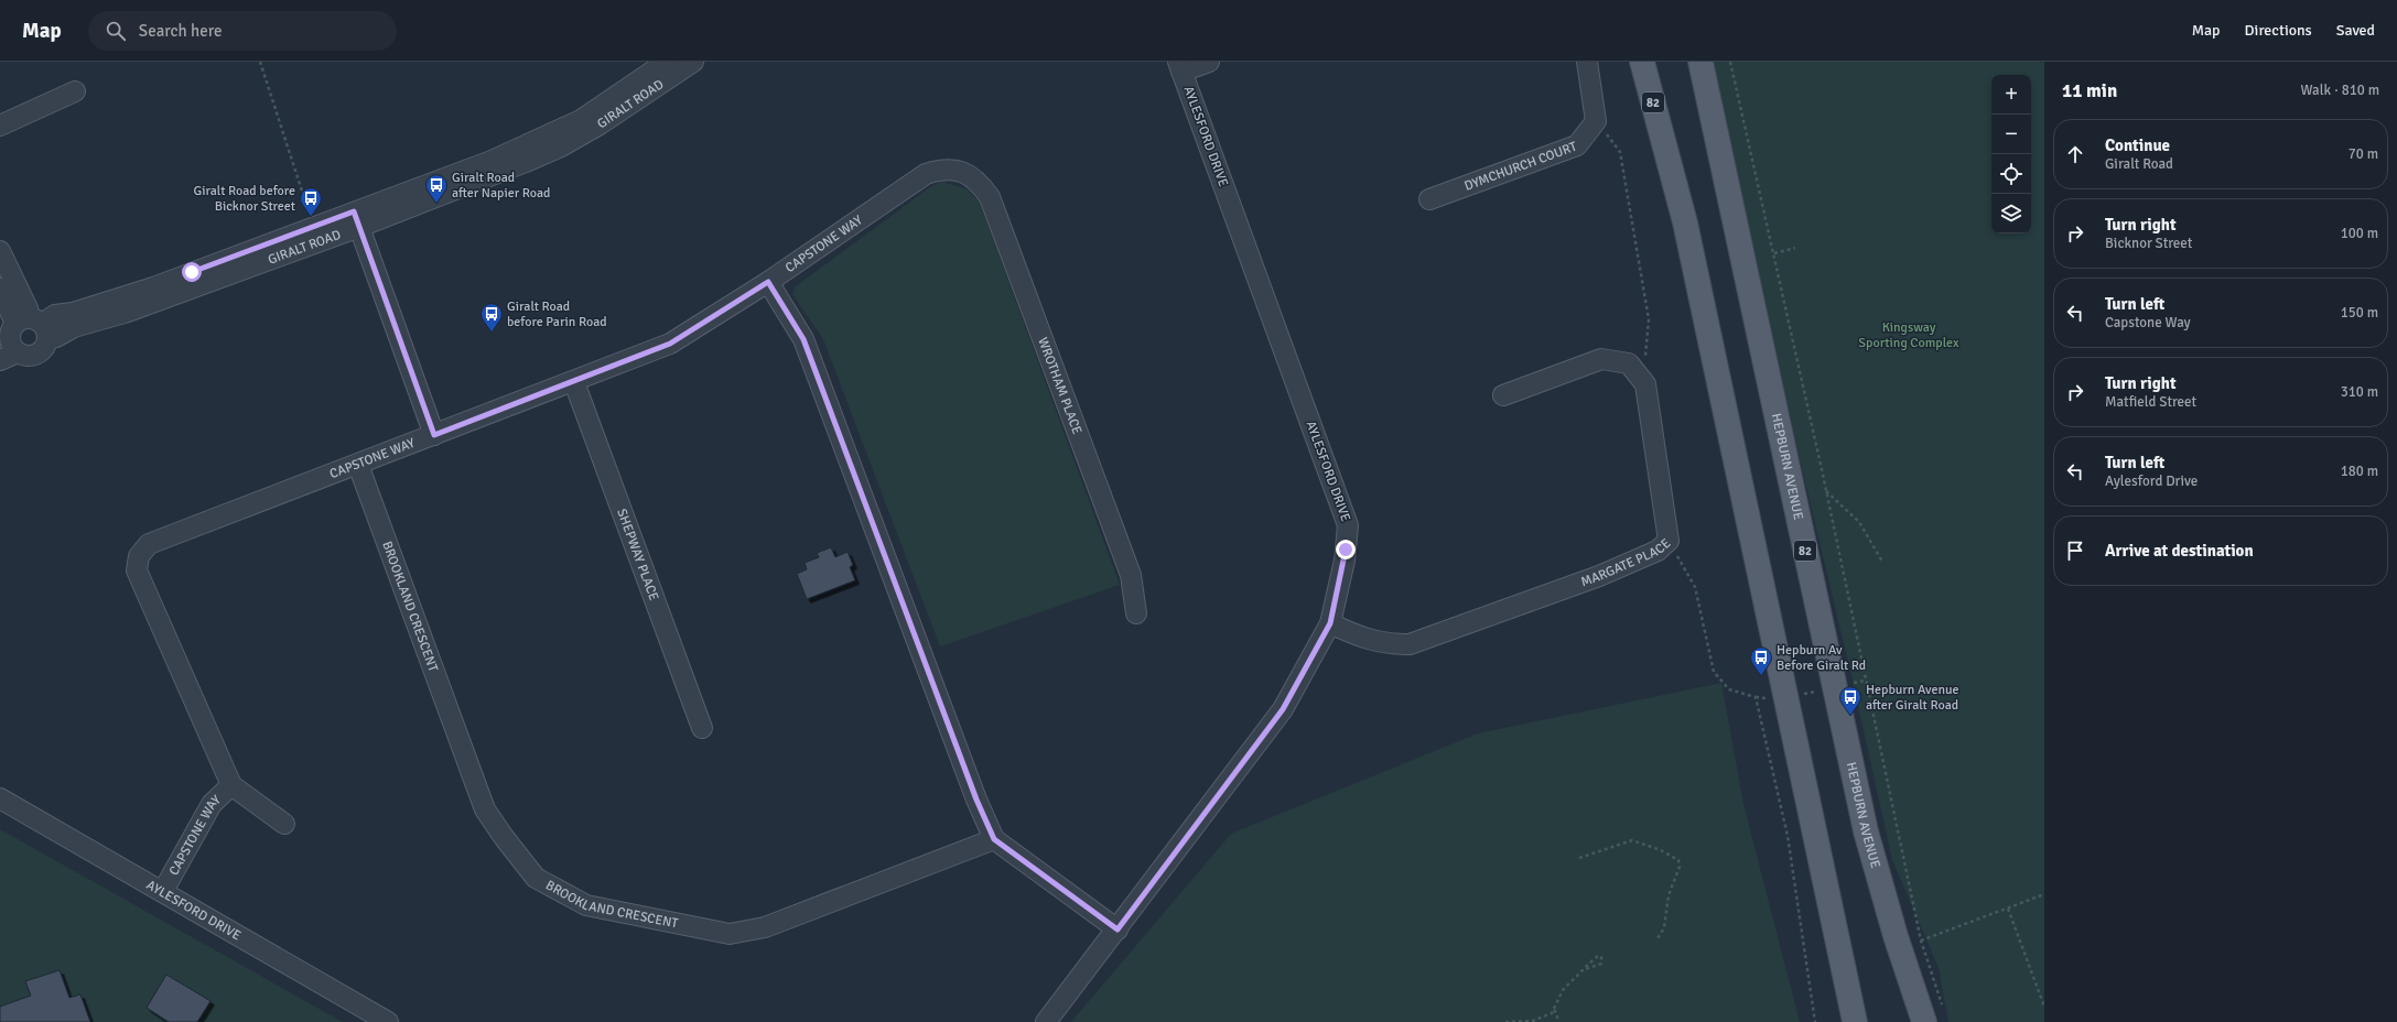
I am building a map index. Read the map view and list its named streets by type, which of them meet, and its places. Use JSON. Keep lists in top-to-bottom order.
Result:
{
  "streets": {
    "main road": ["82", "HEPBURN AVENUE"],
    "street": [
      "GIRALT ROAD",
      "AYLESFORD DRIVE",
      "DYMCHURCH COURT",
      "CAPSTONE WAY",
      "WROTHAM PLACE",
      "SHEPWAY PLACE",
      "MARGATE PLACE",
      "BROOKLAND CRESCENT"
    ]
  },
  "crossings": [
    ["AYLESFORD DRIVE", "CAPSTONE WAY"],
    ["AYLESFORD DRIVE", "MARGATE PLACE"],
    ["CAPSTONE WAY", "WROTHAM PLACE"],
    ["CAPSTONE WAY", "SHEPWAY PLACE"],
    ["CAPSTONE WAY", "BROOKLAND CRESCENT"]
  ],
  "parks": ["Kingsway Sporting Complex"],
  "places": {
    "bus stop": [
      "Giralt Road after Napier Road",
      "Giralt Road before Bicknor Street",
      "Giralt Road before Parin Road",
      "Hepburn Av Before Giralt Rd",
      "Hepburn Avenue after Giralt Road"
    ]
  },
  "page": {
    "header": "Map",
    "search": "Search here",
    "nav": ["Map", "Directions", "Saved"],
    "heading": ["11 min", "Walk · 810 m"],
    "map_buttons": ["+", "−"],
    "list": [
      ["Continue", "Giralt Road", "70 m"],
      ["Turn right", "Bicknor Street", "100 m"],
      ["Turn left", "Capstone Way", "150 m"],
      ["Turn right", "Matfield Street", "310 m"],
      ["Turn left", "Aylesford Drive", "180 m"],
      "Arrive at destination"
    ]
  }
}
